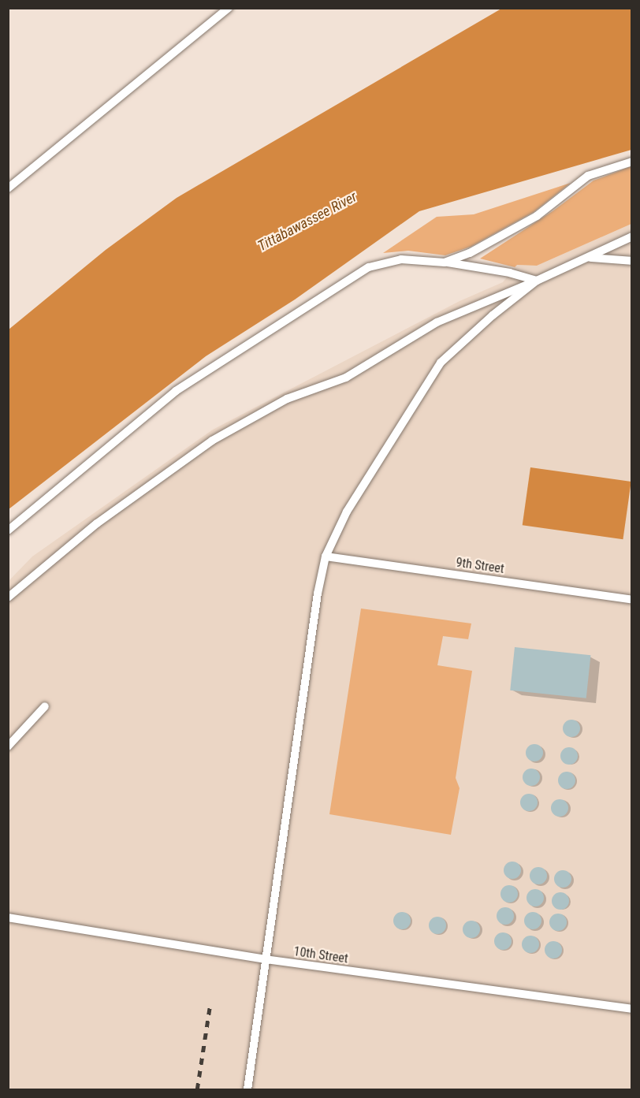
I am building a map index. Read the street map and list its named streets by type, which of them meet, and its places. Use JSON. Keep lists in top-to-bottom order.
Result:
{
  "streets": {
    "lane": ["9th Street", "10th Street"]
  },
  "water": ["Tittabawassee River"]
}
